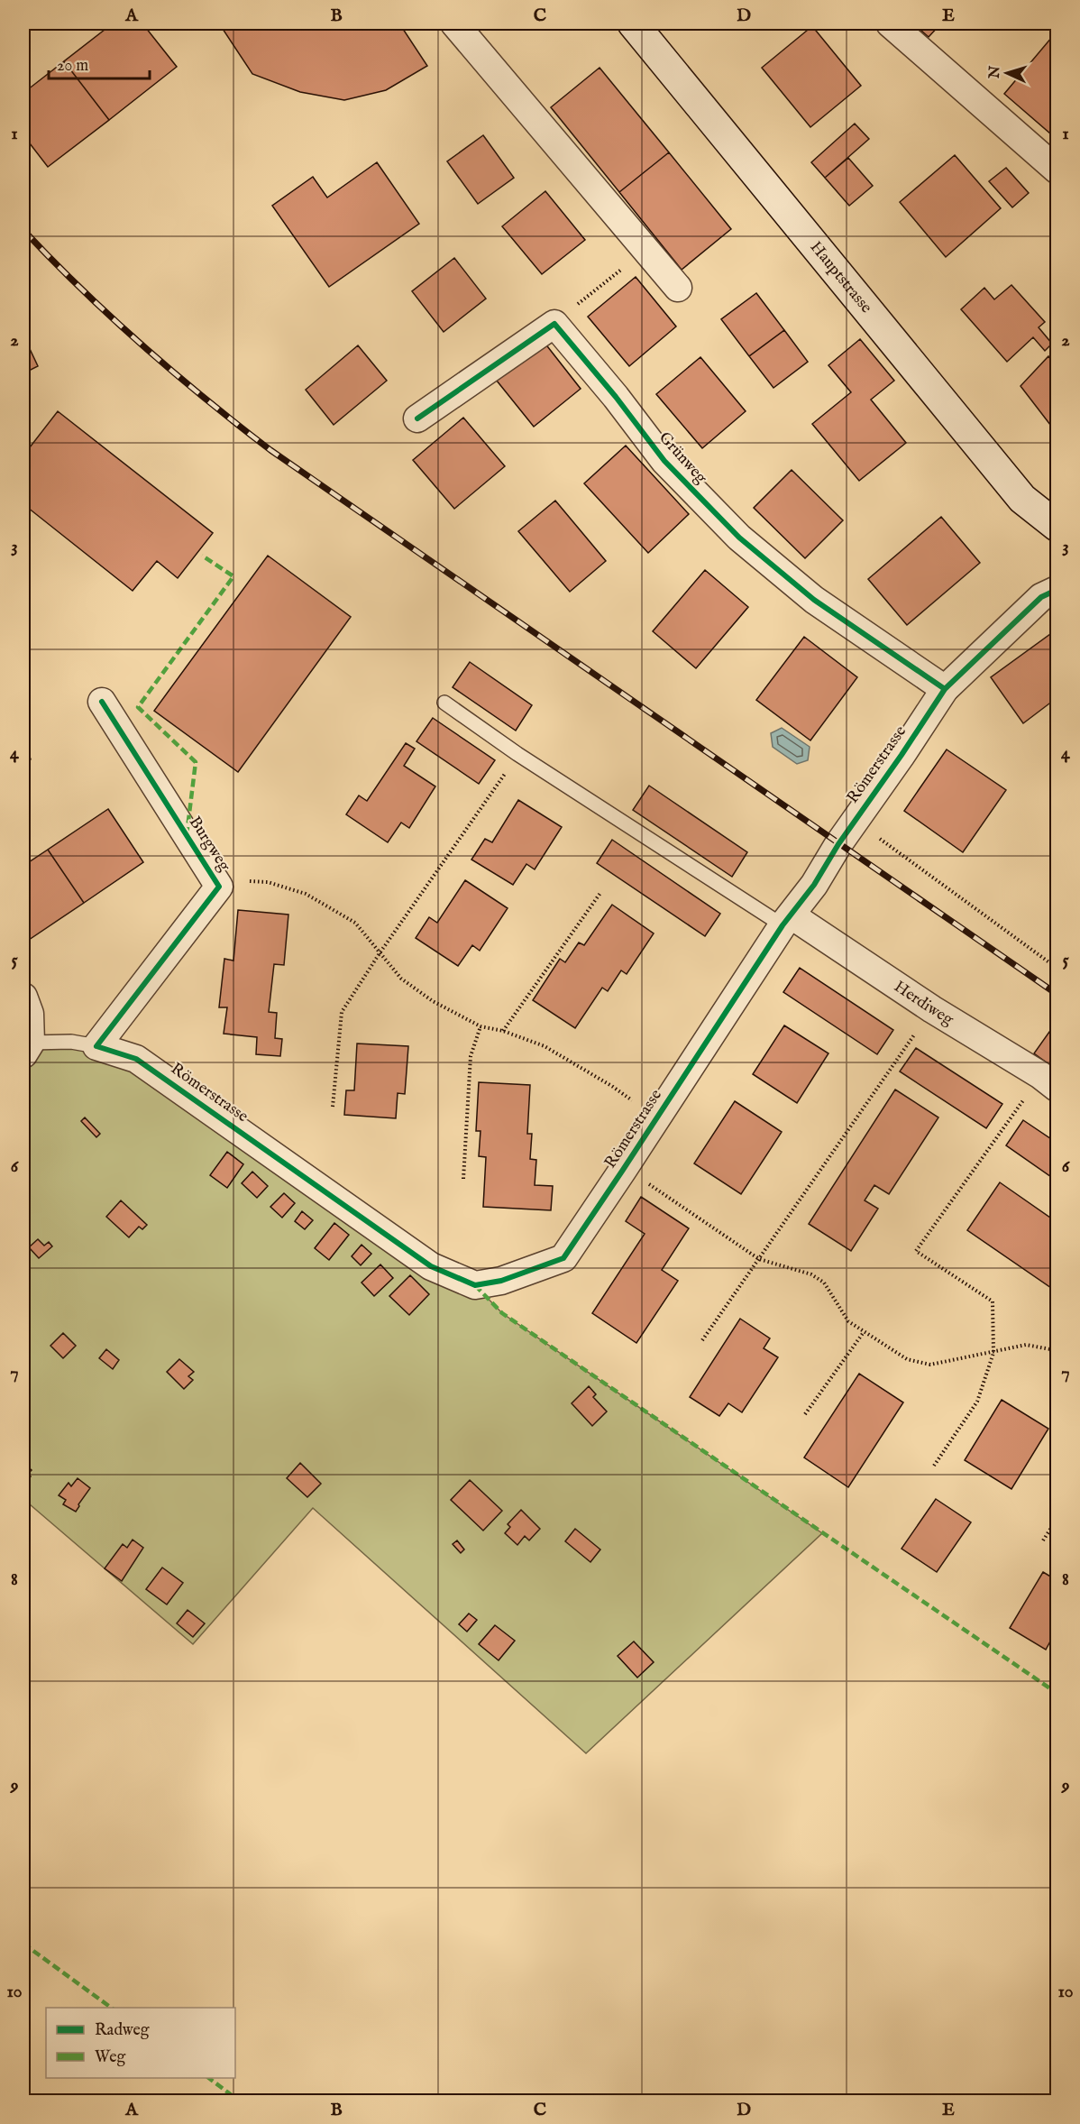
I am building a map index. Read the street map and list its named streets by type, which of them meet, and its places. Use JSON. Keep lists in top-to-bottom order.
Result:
{
  "streets": {
    "main road": ["Hauptstrasse"],
    "street": [
      "Grünweg",
      "Römerstrasse",
      "Burgweg",
      "Herdiweg"
    ]
  },
  "crossings": [
    ["Grünweg", "Römerstrasse"],
    ["Römerstrasse", "Burgweg"],
    ["Römerstrasse", "Herdiweg"]
  ],
  "legend": ["Radweg", "Weg"],
  "scale_bar": "20 m",
  "north": "left",
  "grid": {
    "columns": [
      "A",
      "B",
      "C",
      "D",
      "E"
    ],
    "rows": [
      "1",
      "2",
      "3",
      "4",
      "5",
      "6",
      "7",
      "8",
      "9",
      "10"
    ]
  }
}
